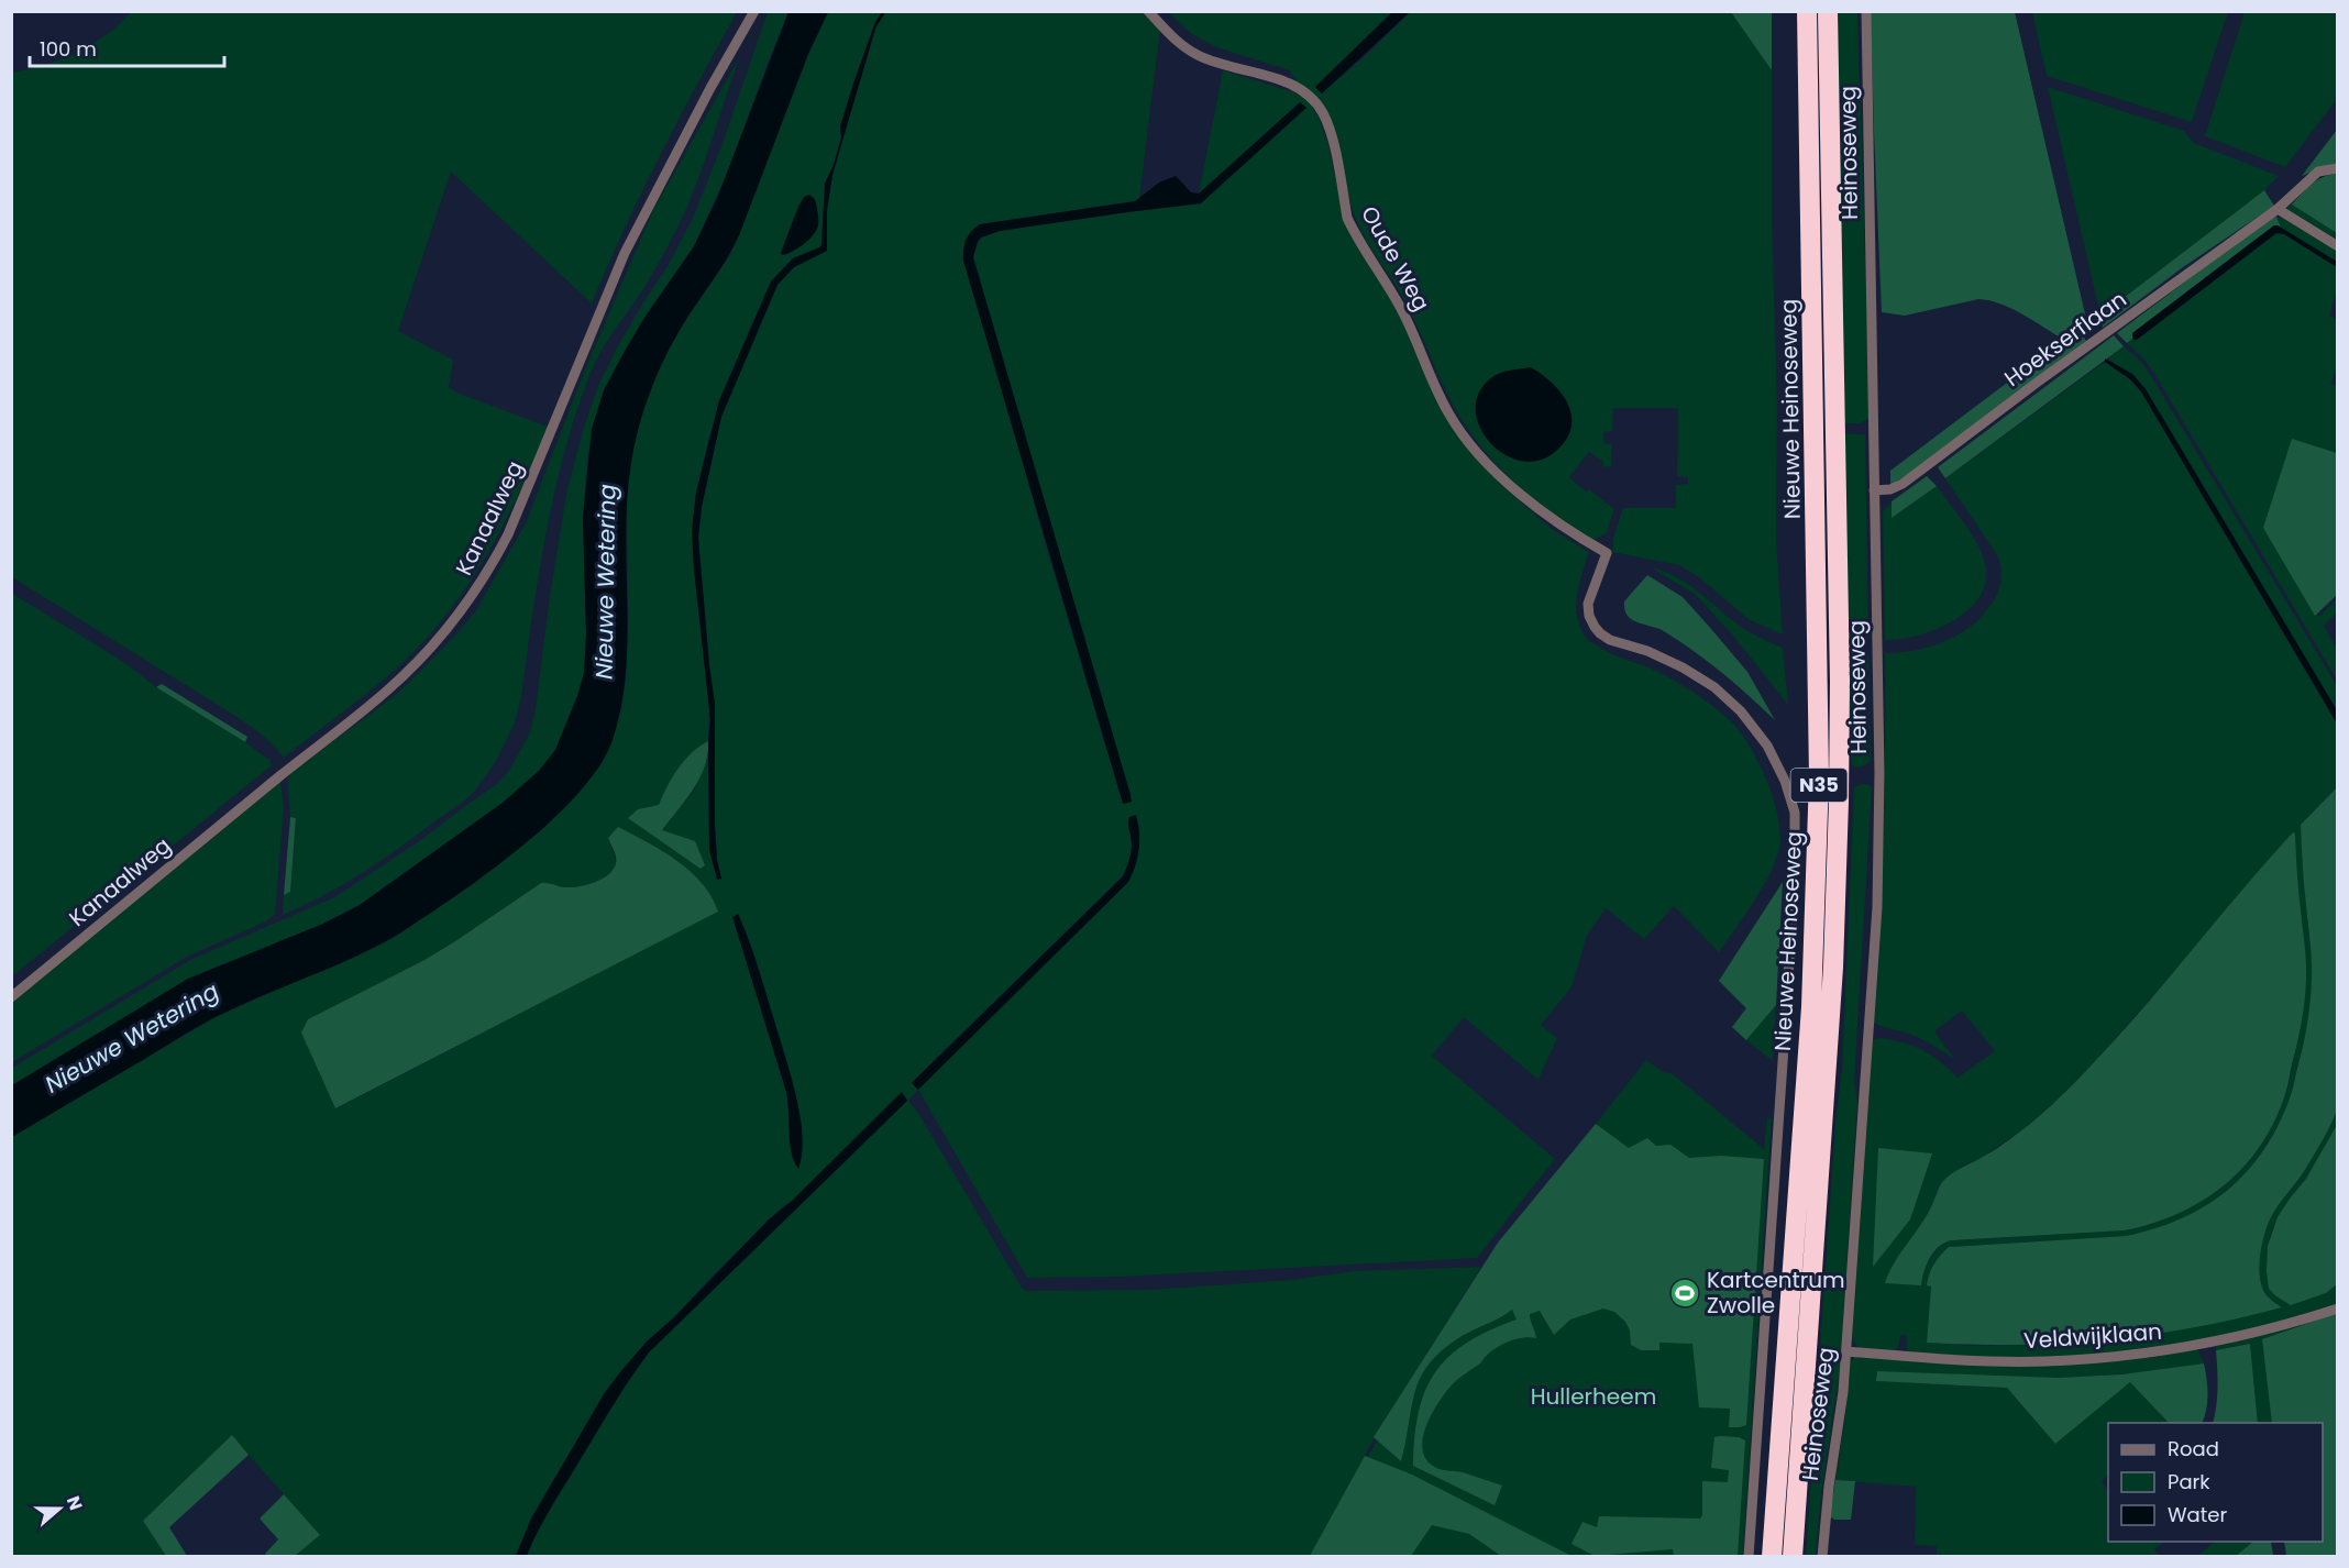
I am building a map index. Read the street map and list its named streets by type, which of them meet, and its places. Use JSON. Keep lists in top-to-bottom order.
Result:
{
  "streets": {
    "highway": ["Nieuwe Heinoseweg", "N35"],
    "street": [
      "Heinoseweg",
      "Oude Weg",
      "Hoekserflaan",
      "Kanaalweg",
      "Veldwijklaan"
    ]
  },
  "crossings": [
    ["Heinoseweg", "Hoekserflaan"],
    ["Heinoseweg", "Veldwijklaan"]
  ],
  "water": ["Nieuwe Wetering"],
  "parks": ["Hullerheem"],
  "places": {
    "sports": ["Kartcentrum Zwolle"]
  },
  "legend": ["Road", "Park", "Water"],
  "scale_bar": "100 m",
  "north": "right"
}
